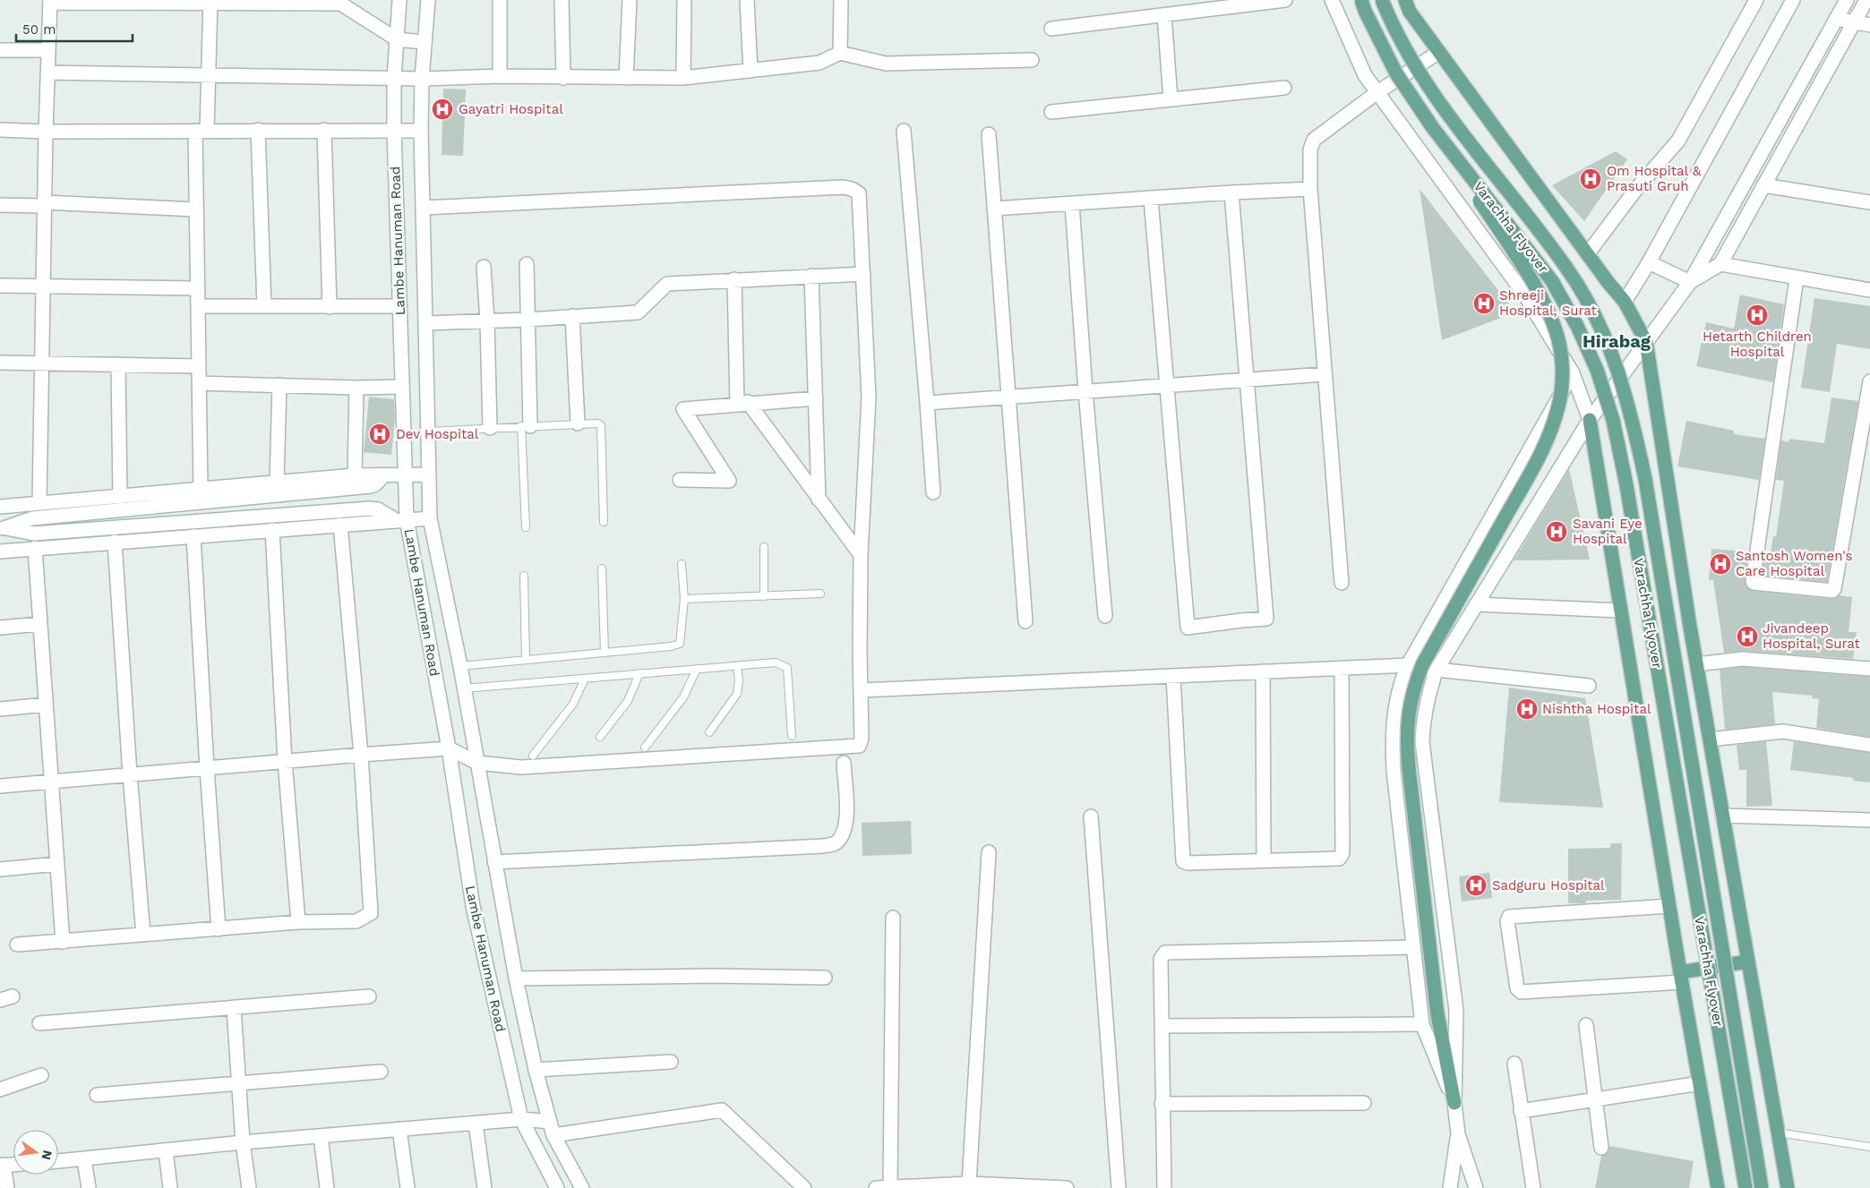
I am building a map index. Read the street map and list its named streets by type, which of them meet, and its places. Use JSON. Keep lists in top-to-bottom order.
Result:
{
  "streets": {
    "main road": ["Varachha Flyover"],
    "street": ["Lambe Hanuman Road"]
  },
  "districts": ["Hirabag"],
  "places": {
    "hospital": [
      "Gayatri Hospital",
      "Om Hospital & Prasuti Gruh",
      "Shreeji Hospital, Surat",
      "Hetarth Children Hospital",
      "Dev Hospital",
      "Savani Eye Hospital",
      "Santosh Women's Care Hospital",
      "Jivandeep Hospital, Surat",
      "Nishtha Hospital",
      "Sadguru Hospital"
    ]
  },
  "scale_bar": "50 m",
  "north": "right"
}
